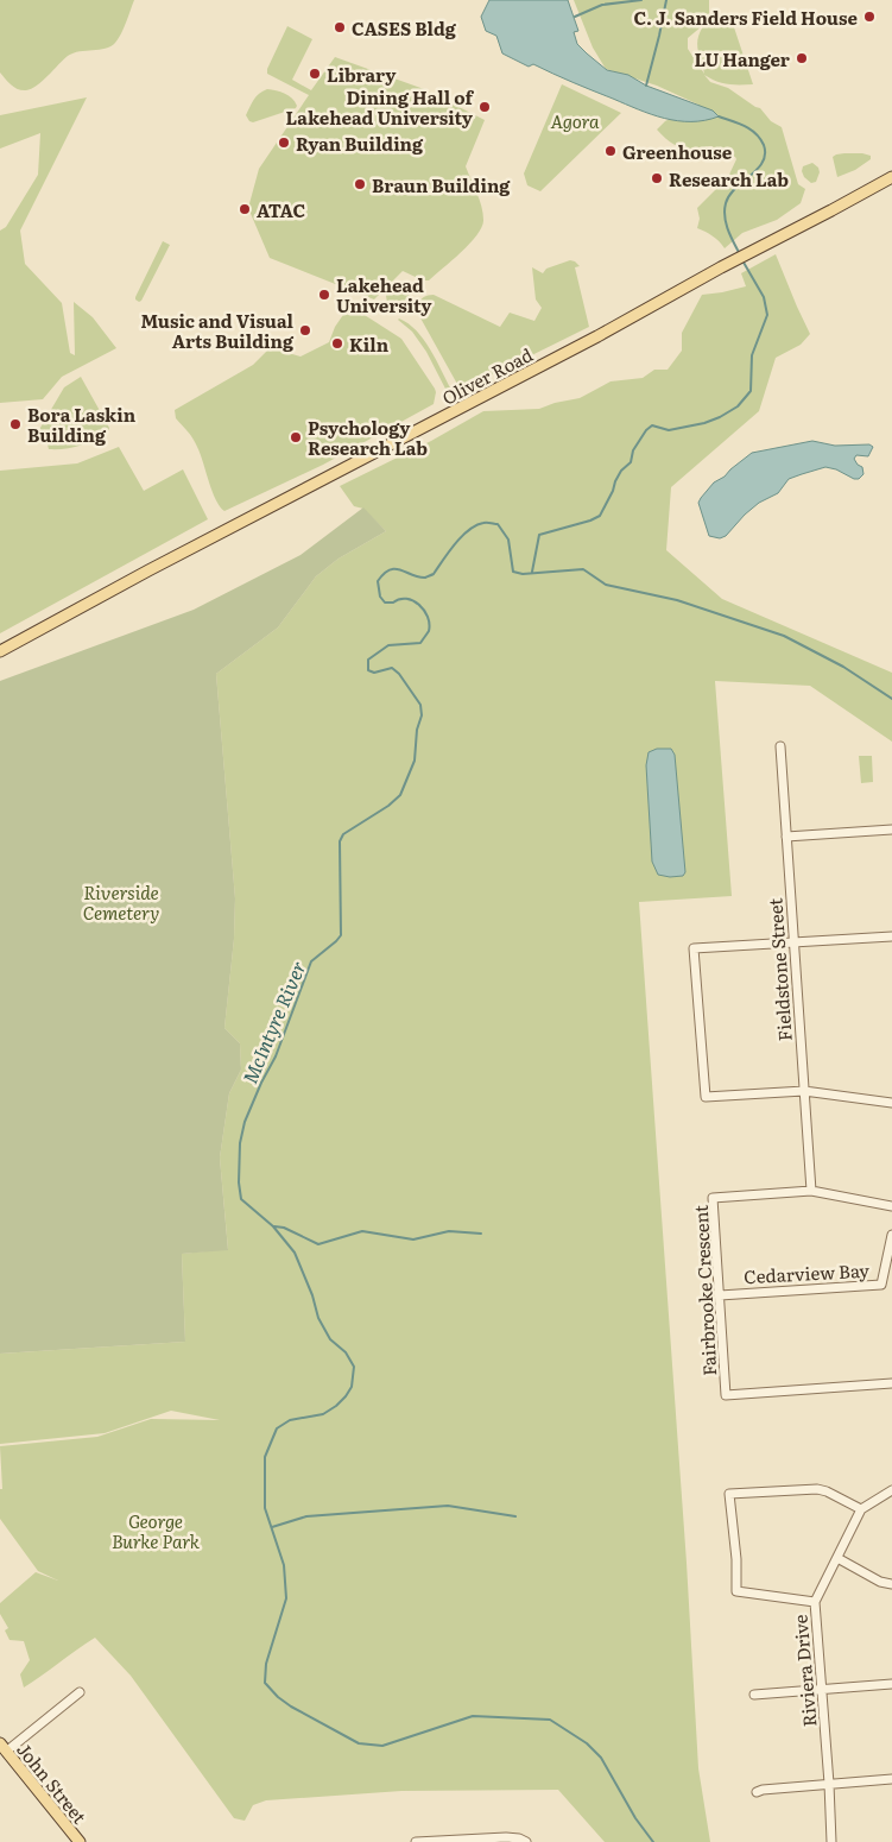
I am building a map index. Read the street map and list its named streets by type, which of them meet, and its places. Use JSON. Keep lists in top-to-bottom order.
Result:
{
  "streets": {
    "main road": ["Oliver Road", "John Street"],
    "street": [
      "Fieldstone Street",
      "Cedarview Bay",
      "Fairbrooke Crescent",
      "Riviera Drive"
    ]
  },
  "crossings": [
    ["Fieldstone Street", "Fairbrooke Crescent"],
    ["Cedarview Bay", "Fairbrooke Crescent"]
  ],
  "water": ["McIntyre River"],
  "parks": ["Agora", "Riverside Cemetery", "George Burke Park"],
  "places": [
    "C. J. Sanders Field House",
    "CASES Bldg",
    "LU Hanger",
    "Library",
    "Dining Hall of Lakehead University",
    "Ryan Building",
    "Greenhouse",
    "Research Lab",
    "Braun Building",
    "ATAC",
    "Lakehead University",
    "Music and Visual Arts Building",
    "Kiln",
    "Bora Laskin Building",
    "Psychology Research Lab"
  ]
}
